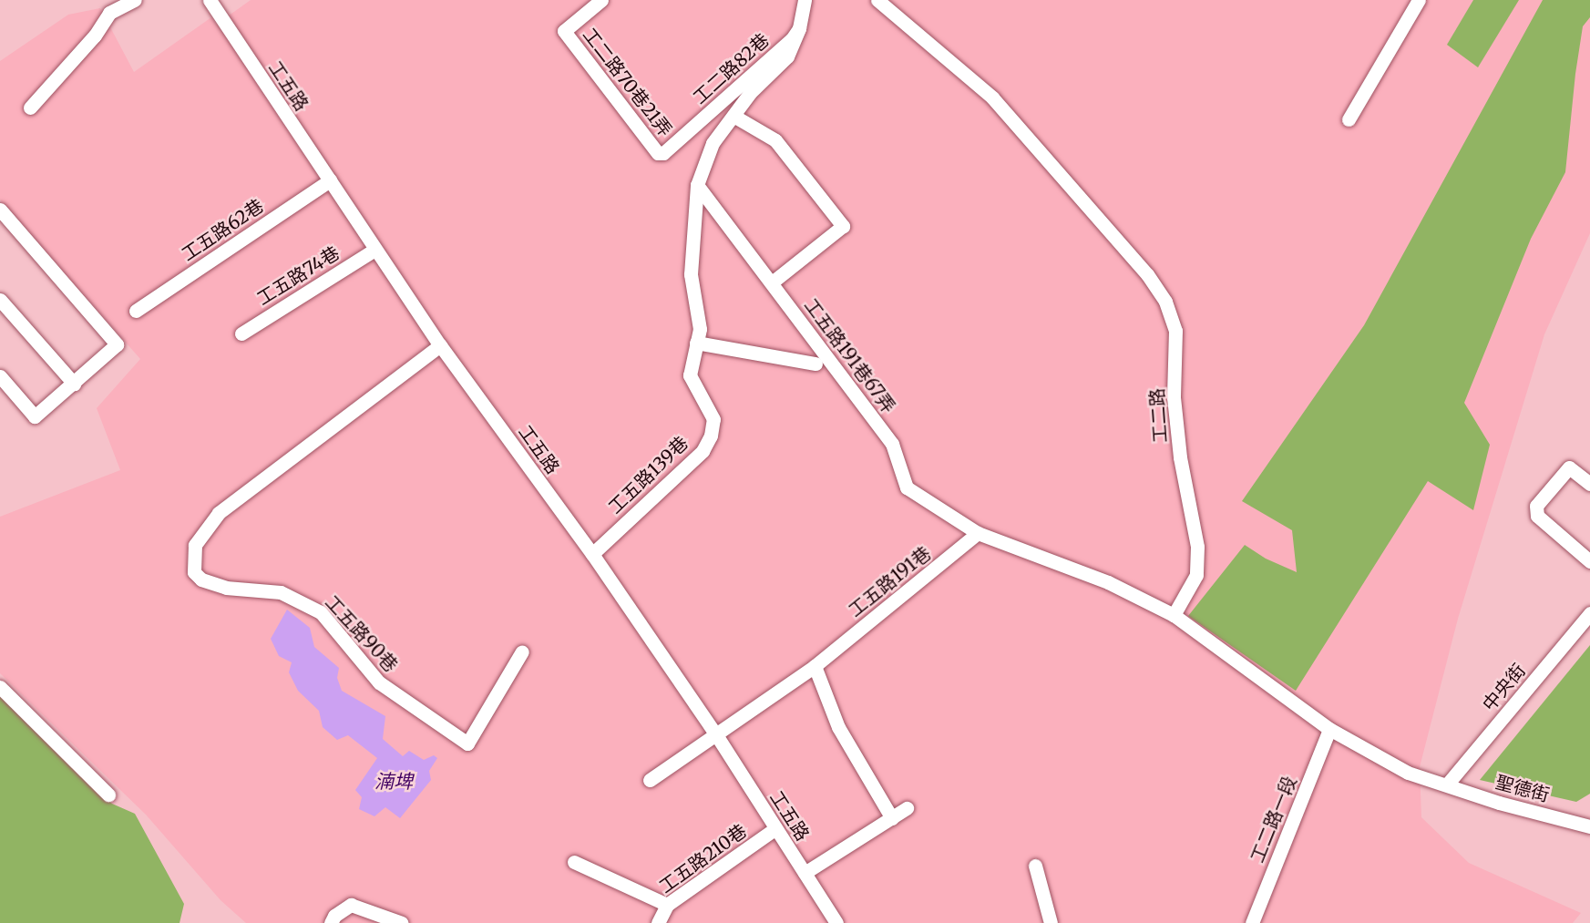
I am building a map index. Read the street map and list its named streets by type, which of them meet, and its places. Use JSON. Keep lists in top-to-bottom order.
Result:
{
  "streets": {
    "street": [
      "工二路82巷",
      "工二路70巷21弄",
      "工五路",
      "工五路62巷",
      "工五路74巷",
      "工五路191巷67弄",
      "工二路",
      "工五路139巷",
      "工五路191巷",
      "工五路90巷",
      "中央街",
      "聖德街",
      "工二路一段",
      "工五路210巷"
    ]
  },
  "crossings": [
    ["工二路82巷", "工二路70巷21弄"],
    ["工二路82巷", "工五路139巷"],
    ["工五路", "工五路62巷"],
    ["工五路", "工五路74巷"],
    ["工五路", "工五路139巷"],
    ["工五路", "工五路191巷"],
    ["工五路", "工五路90巷"],
    ["工五路", "工五路210巷"],
    ["工五路191巷67弄", "工五路139巷"],
    ["工五路191巷67弄", "工五路191巷"],
    ["中央街", "聖德街"]
  ],
  "water": ["湳埤"]
}
